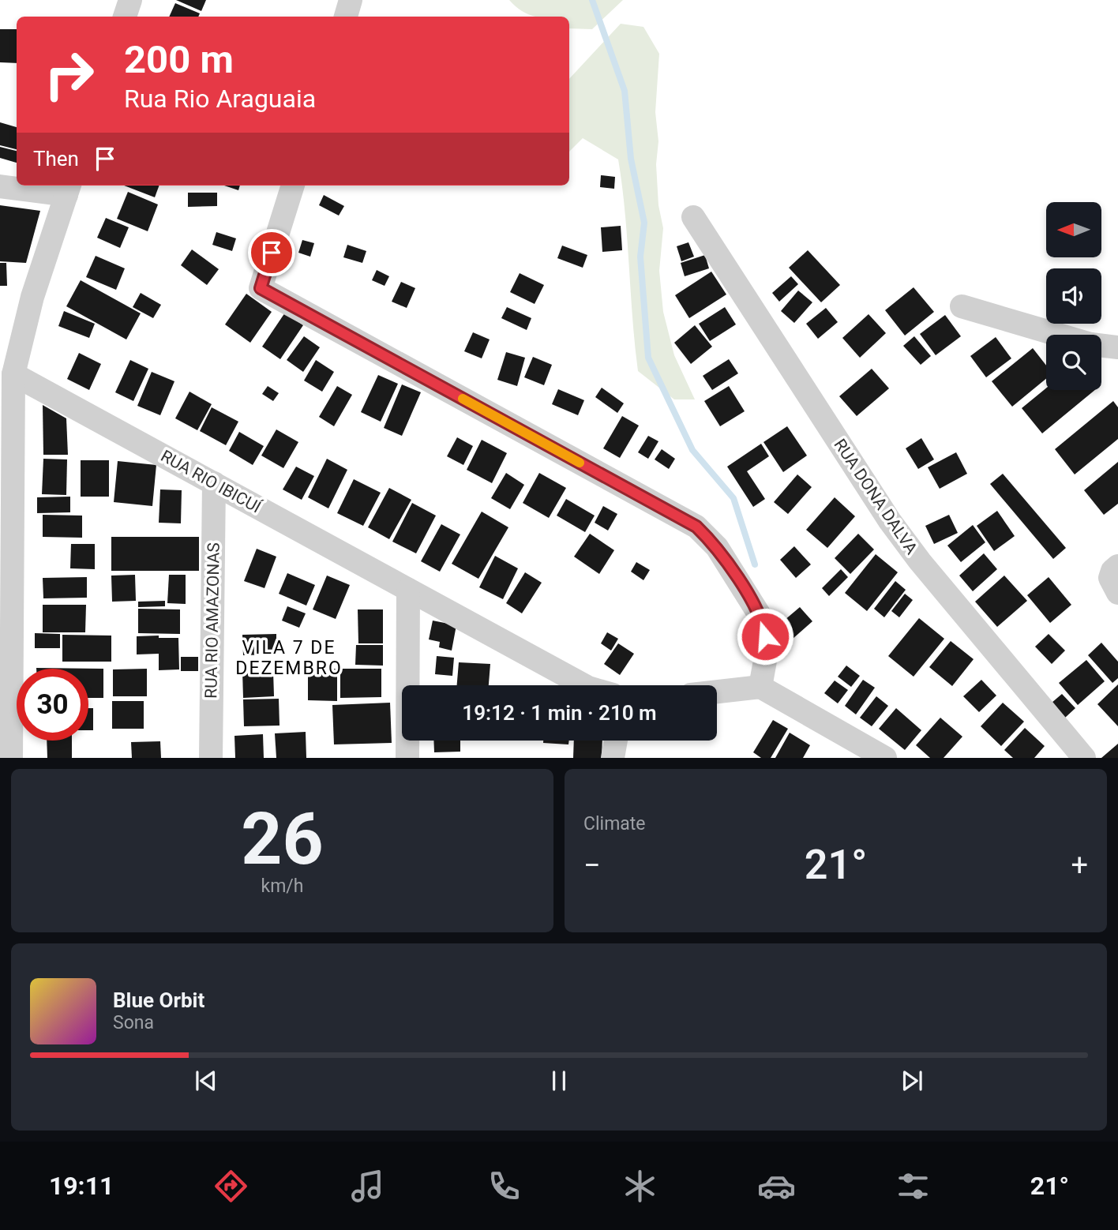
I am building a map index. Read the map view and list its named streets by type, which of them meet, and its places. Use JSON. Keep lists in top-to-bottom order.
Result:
{
  "streets": {
    "street": ["RUA RIO IBICUÍ", "RUA DONA DALVA", "RUA RIO AMAZONAS"]
  },
  "crossings": [
    ["RUA RIO IBICUÍ", "RUA RIO AMAZONAS"]
  ],
  "districts": ["VILA 7 DE DEZEMBRO"],
  "north": "left",
  "page": {
    "turn": ["200 m", "Rua Rio Araguaia"],
    "then": "Then",
    "limit": "30",
    "trip": "19:12 · 1 min · 210 m",
    "tile": [
      ["26", "km/h"],
      "Climate"
    ],
    "heat": ["−", "21°", "+"],
    "song": ["Blue Orbit", "Sona"],
    "tabs": ["19:11", "21°"]
  }
}
